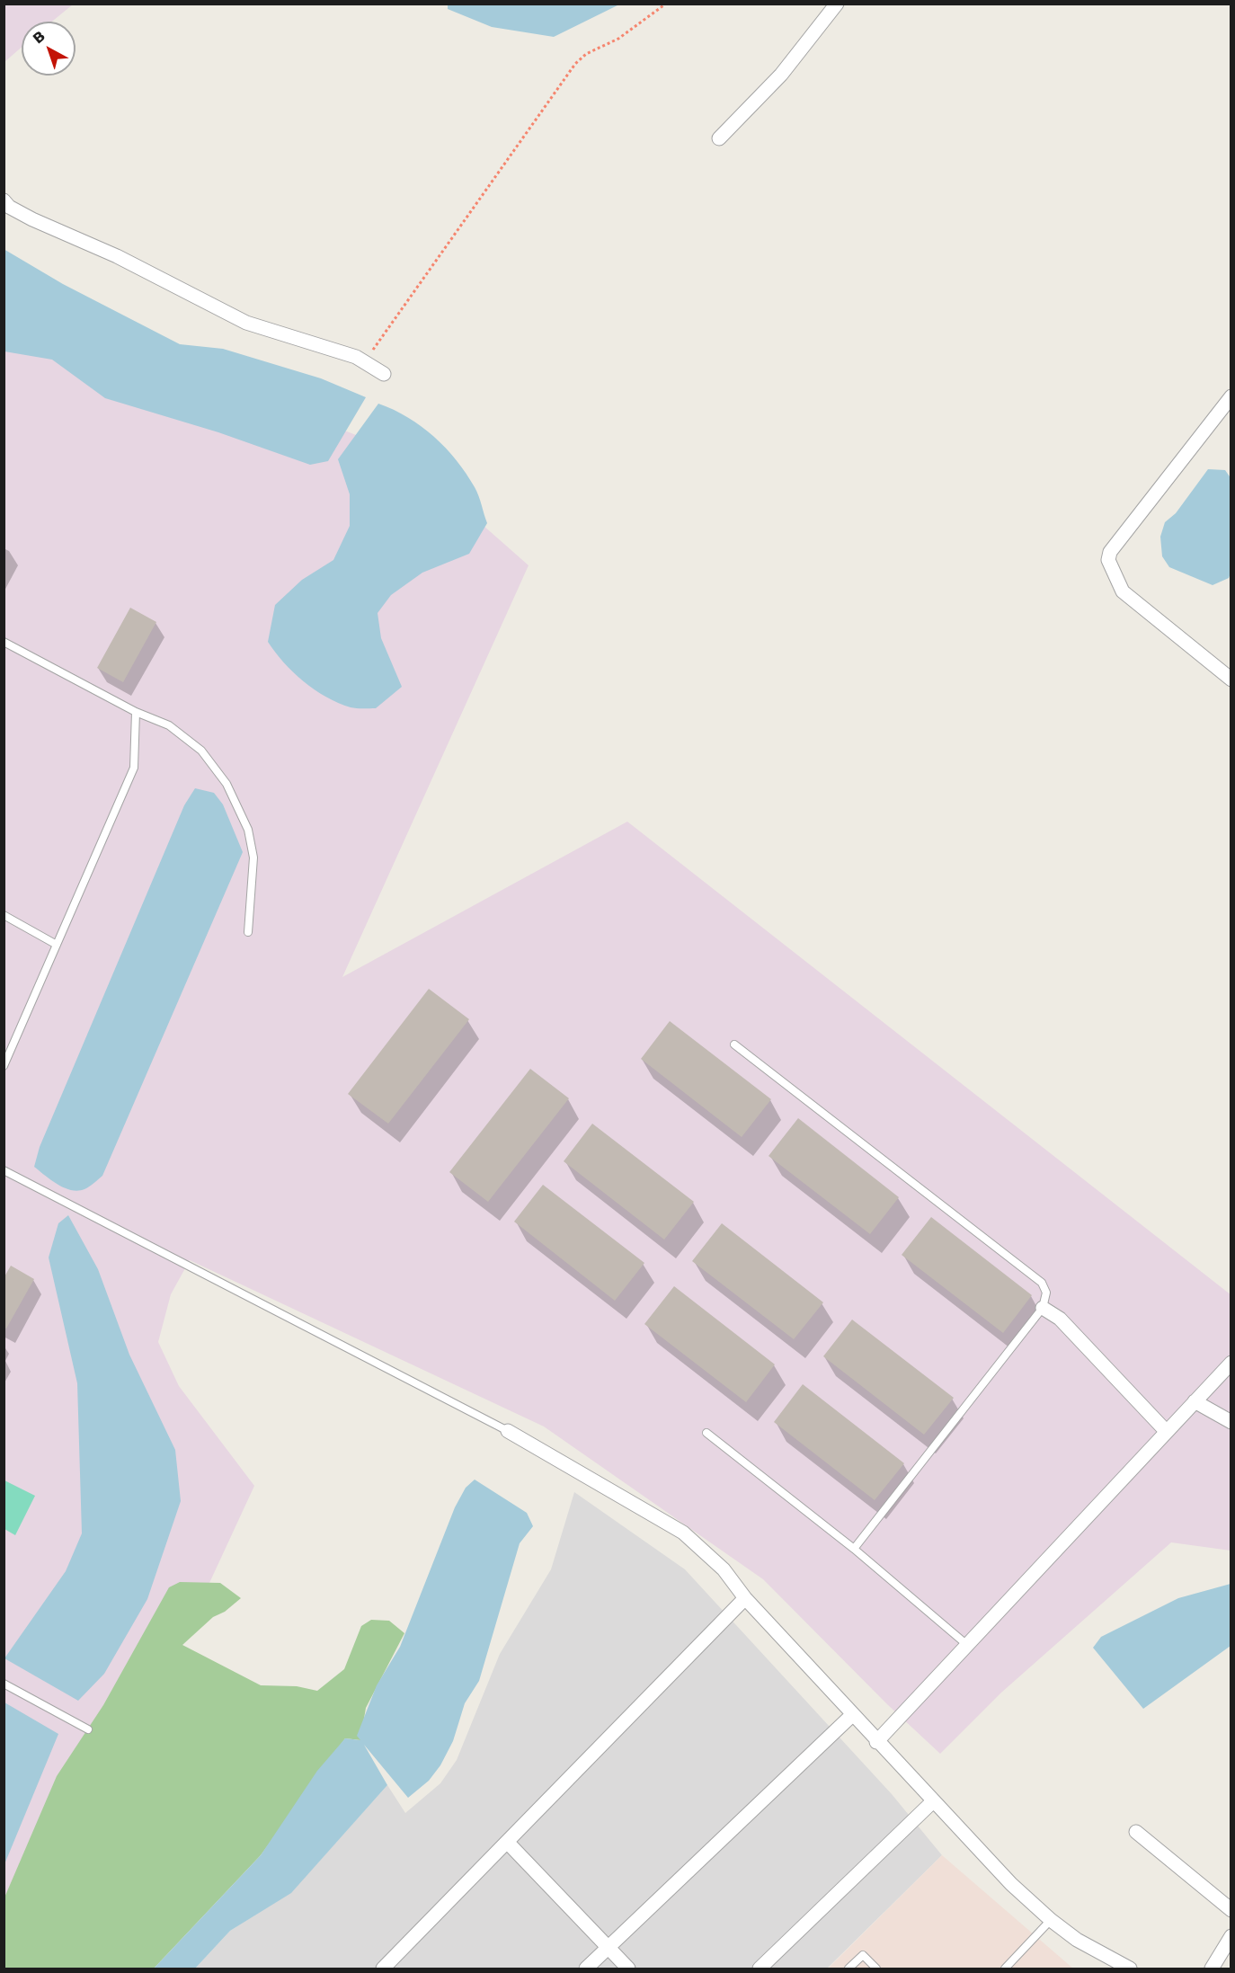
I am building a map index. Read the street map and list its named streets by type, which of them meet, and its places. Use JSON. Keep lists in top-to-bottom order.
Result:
{
  "north": "top left"
}
